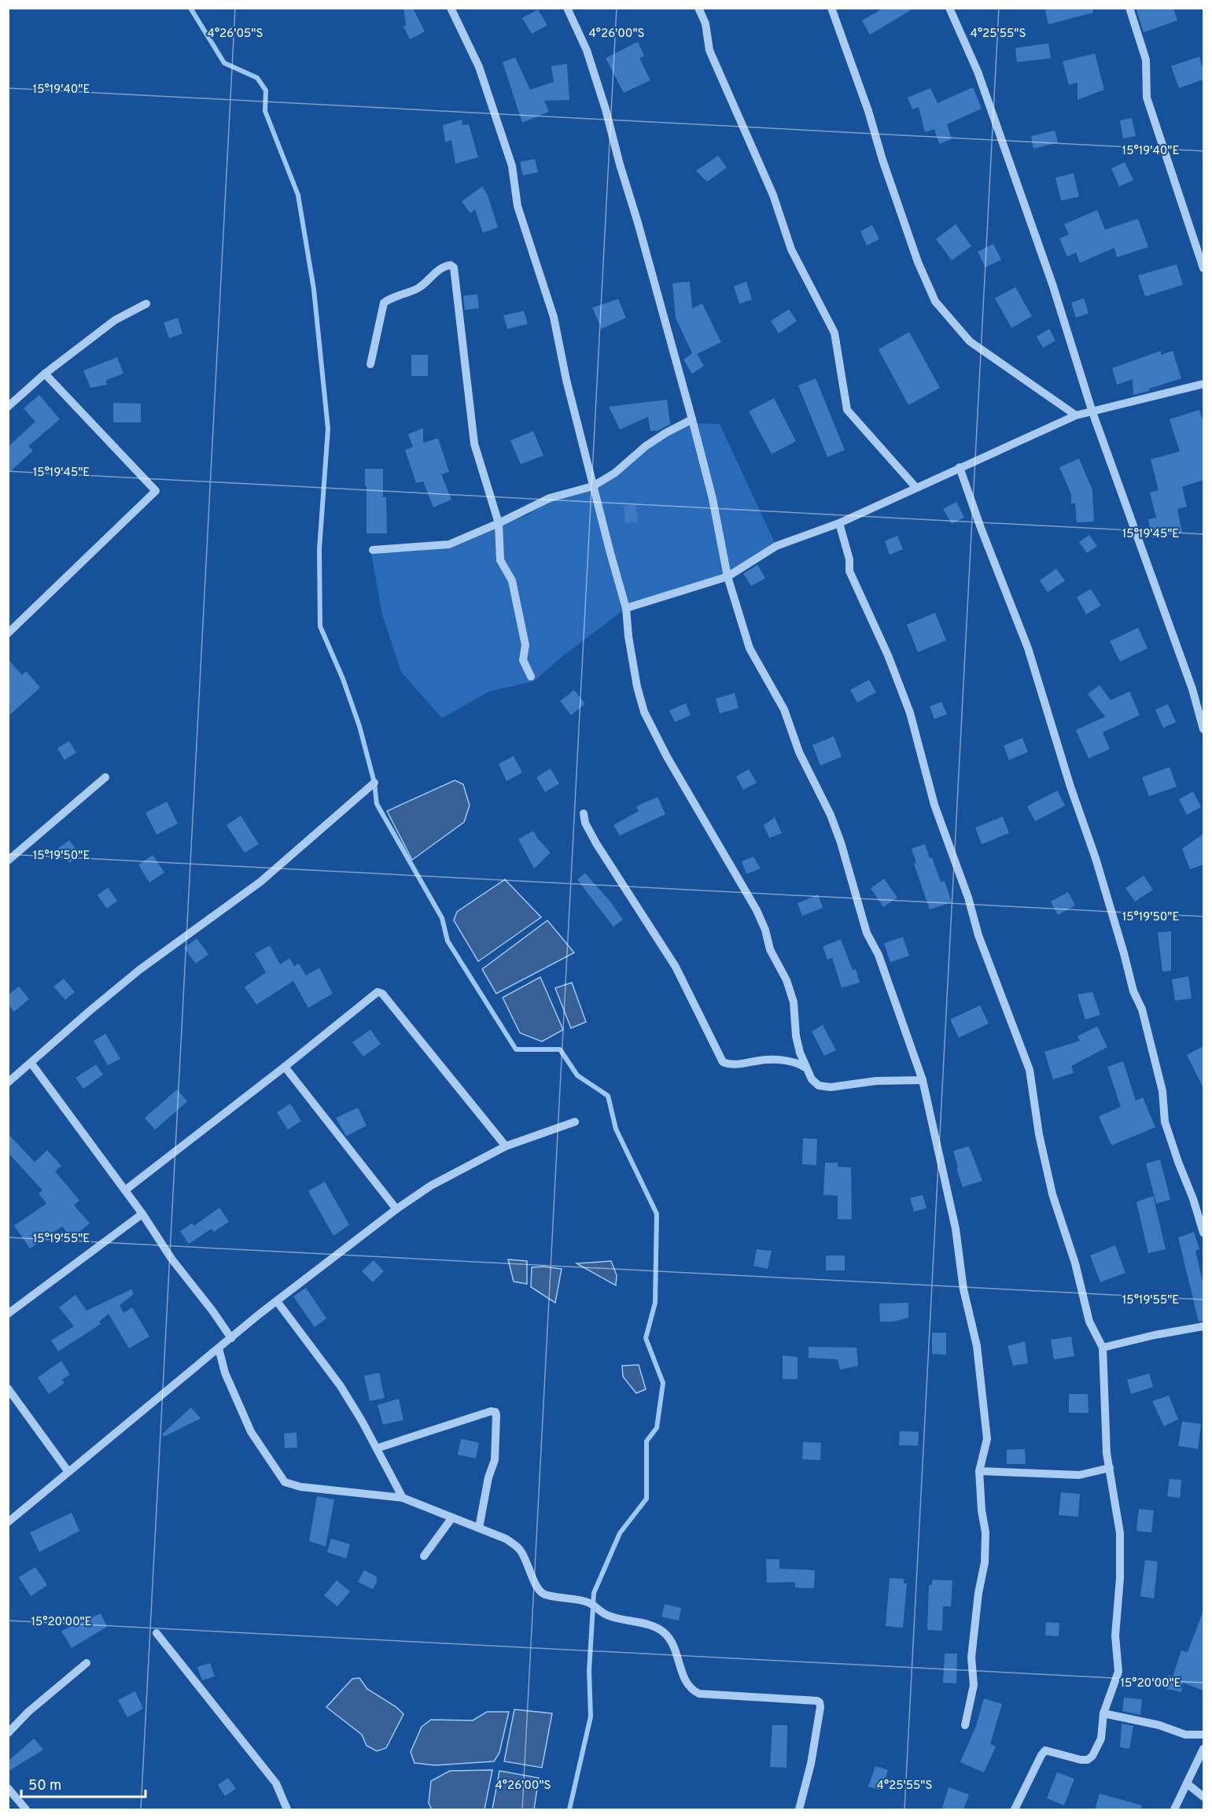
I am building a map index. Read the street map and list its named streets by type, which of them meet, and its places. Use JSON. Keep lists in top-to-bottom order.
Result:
{
  "scale_bar": "50 m",
  "coordinates": [
    "4°26'05\"S",
    "4°26'00\"S",
    "4°25'55\"S",
    "15°19'40\"E",
    "15°19'45\"E",
    "15°19'50\"E",
    "15°19'55\"E",
    "15°20'00\"E"
  ]
}
